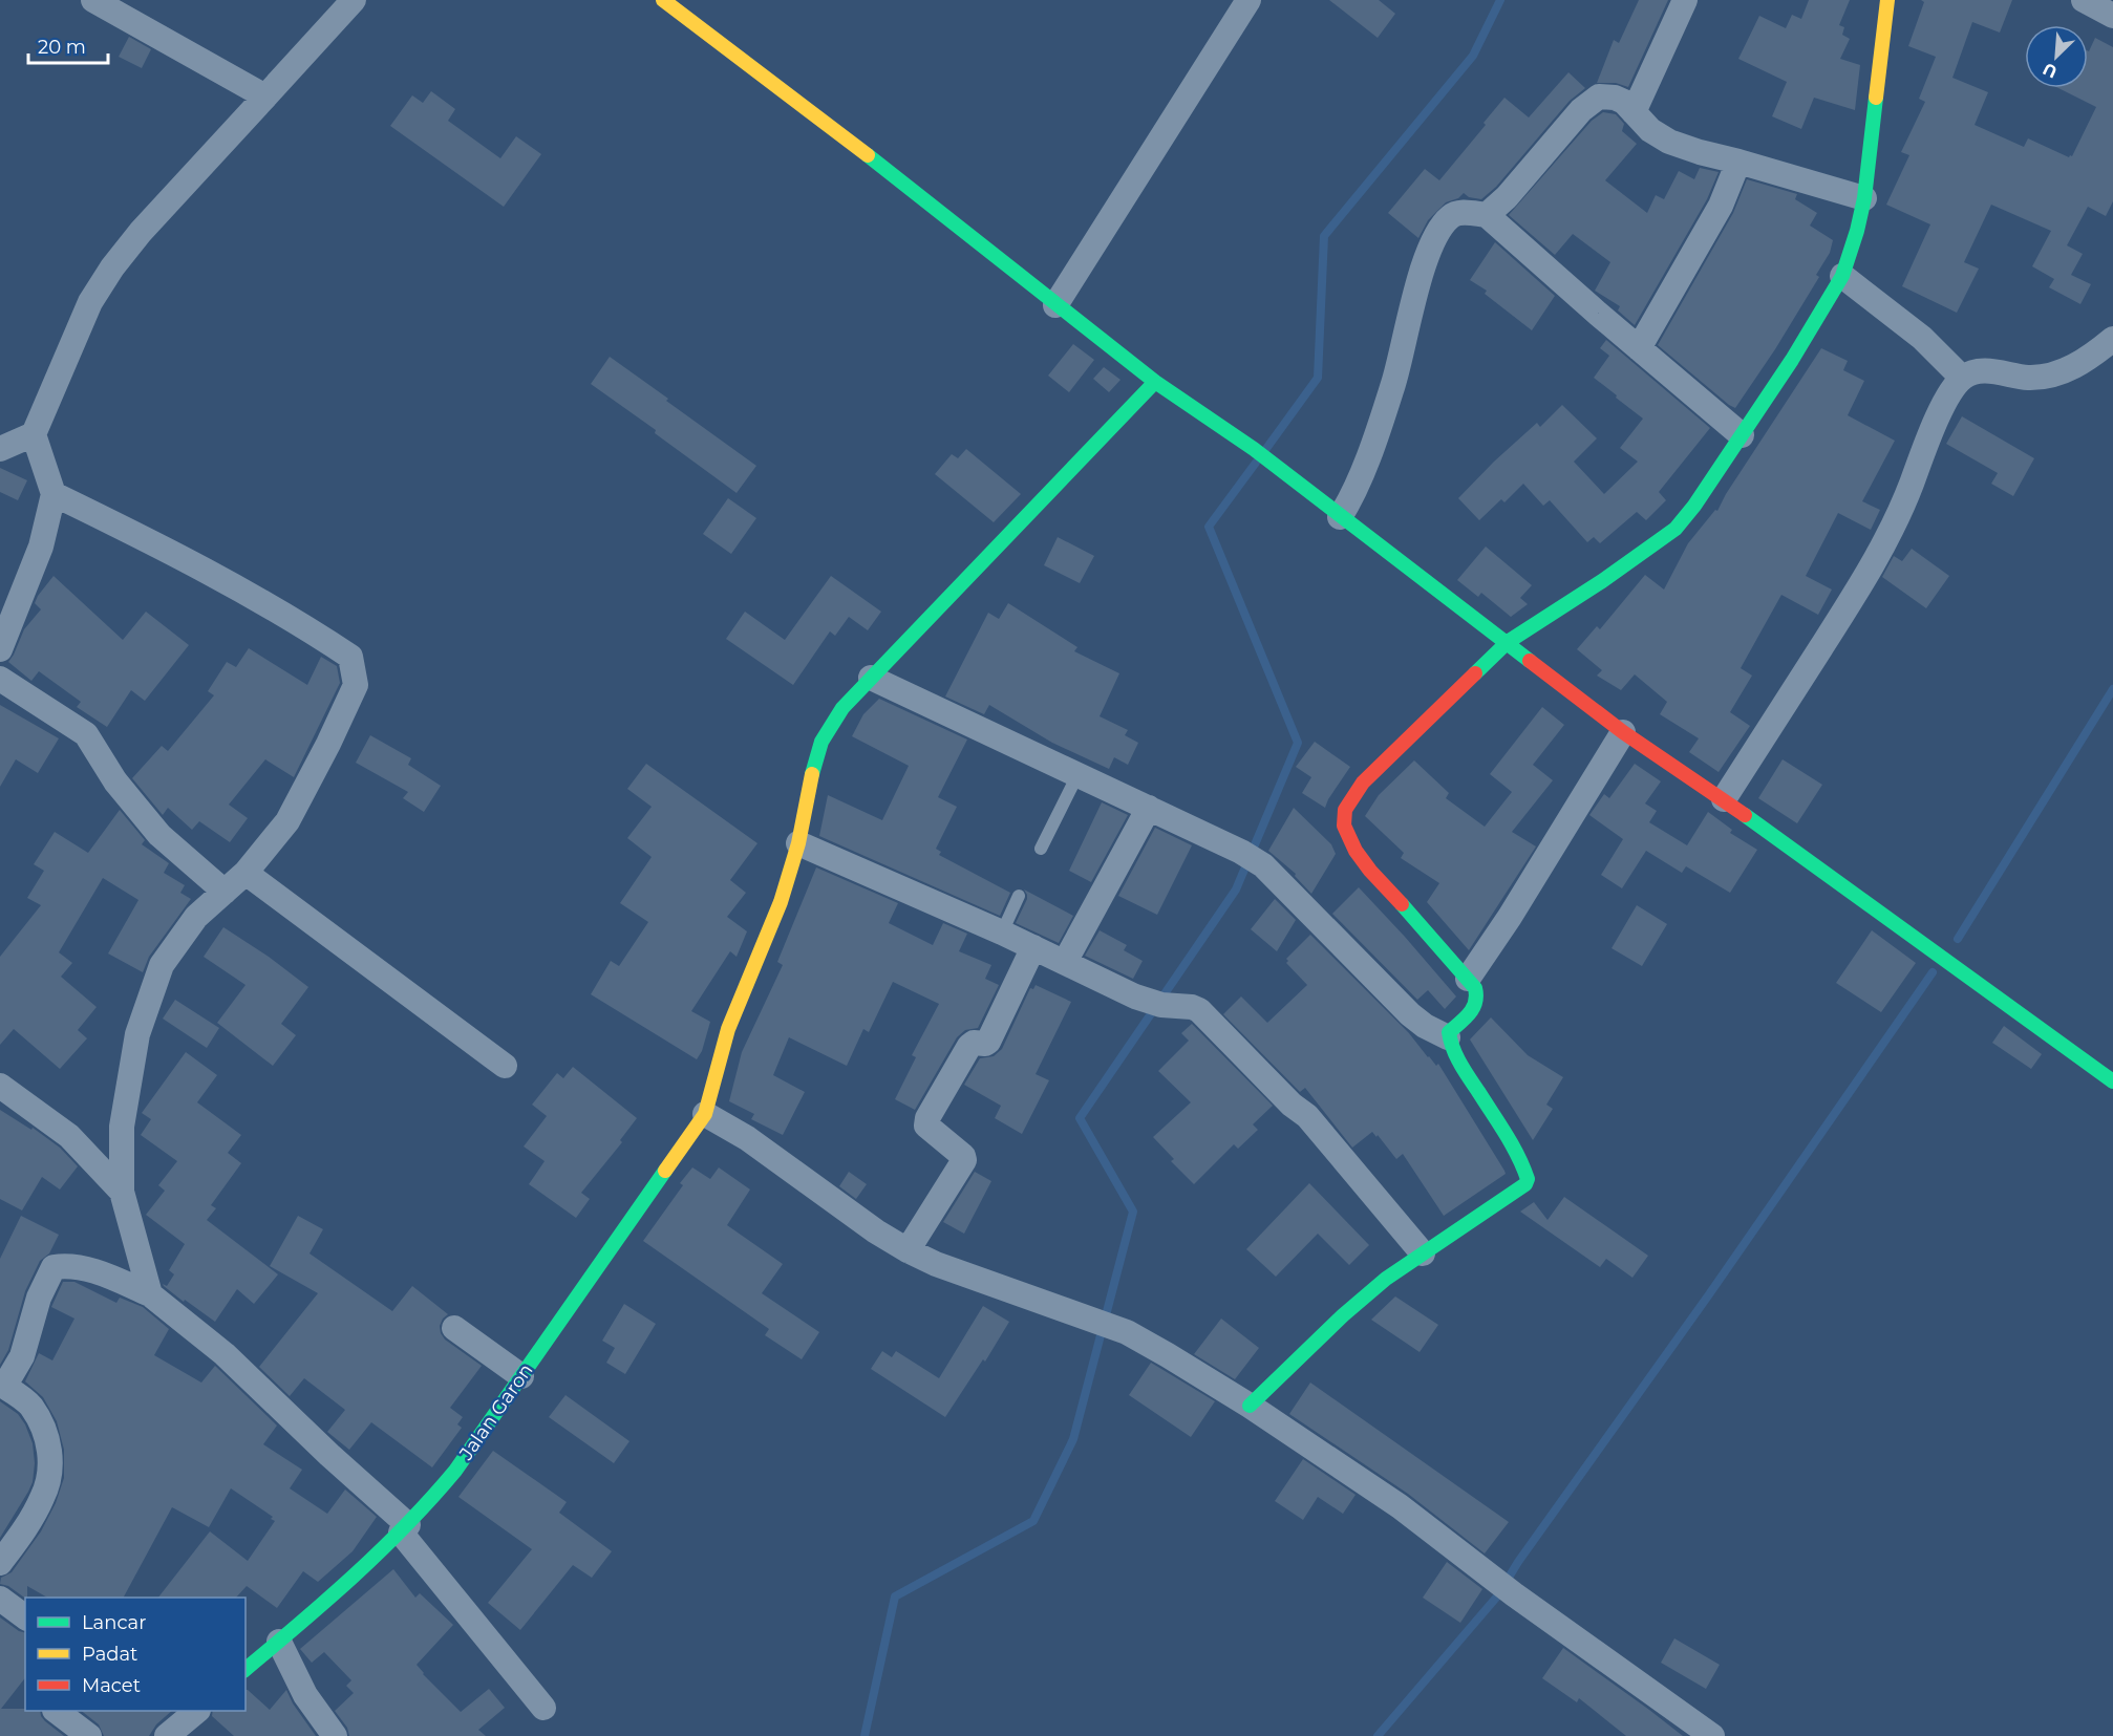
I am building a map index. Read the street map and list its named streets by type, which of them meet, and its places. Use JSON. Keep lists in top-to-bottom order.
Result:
{
  "streets": {
    "street": ["Jalan Garon"]
  },
  "legend": ["Lancar", "Padat", "Macet"],
  "scale_bar": "20 m",
  "north": "bottom left"
}
